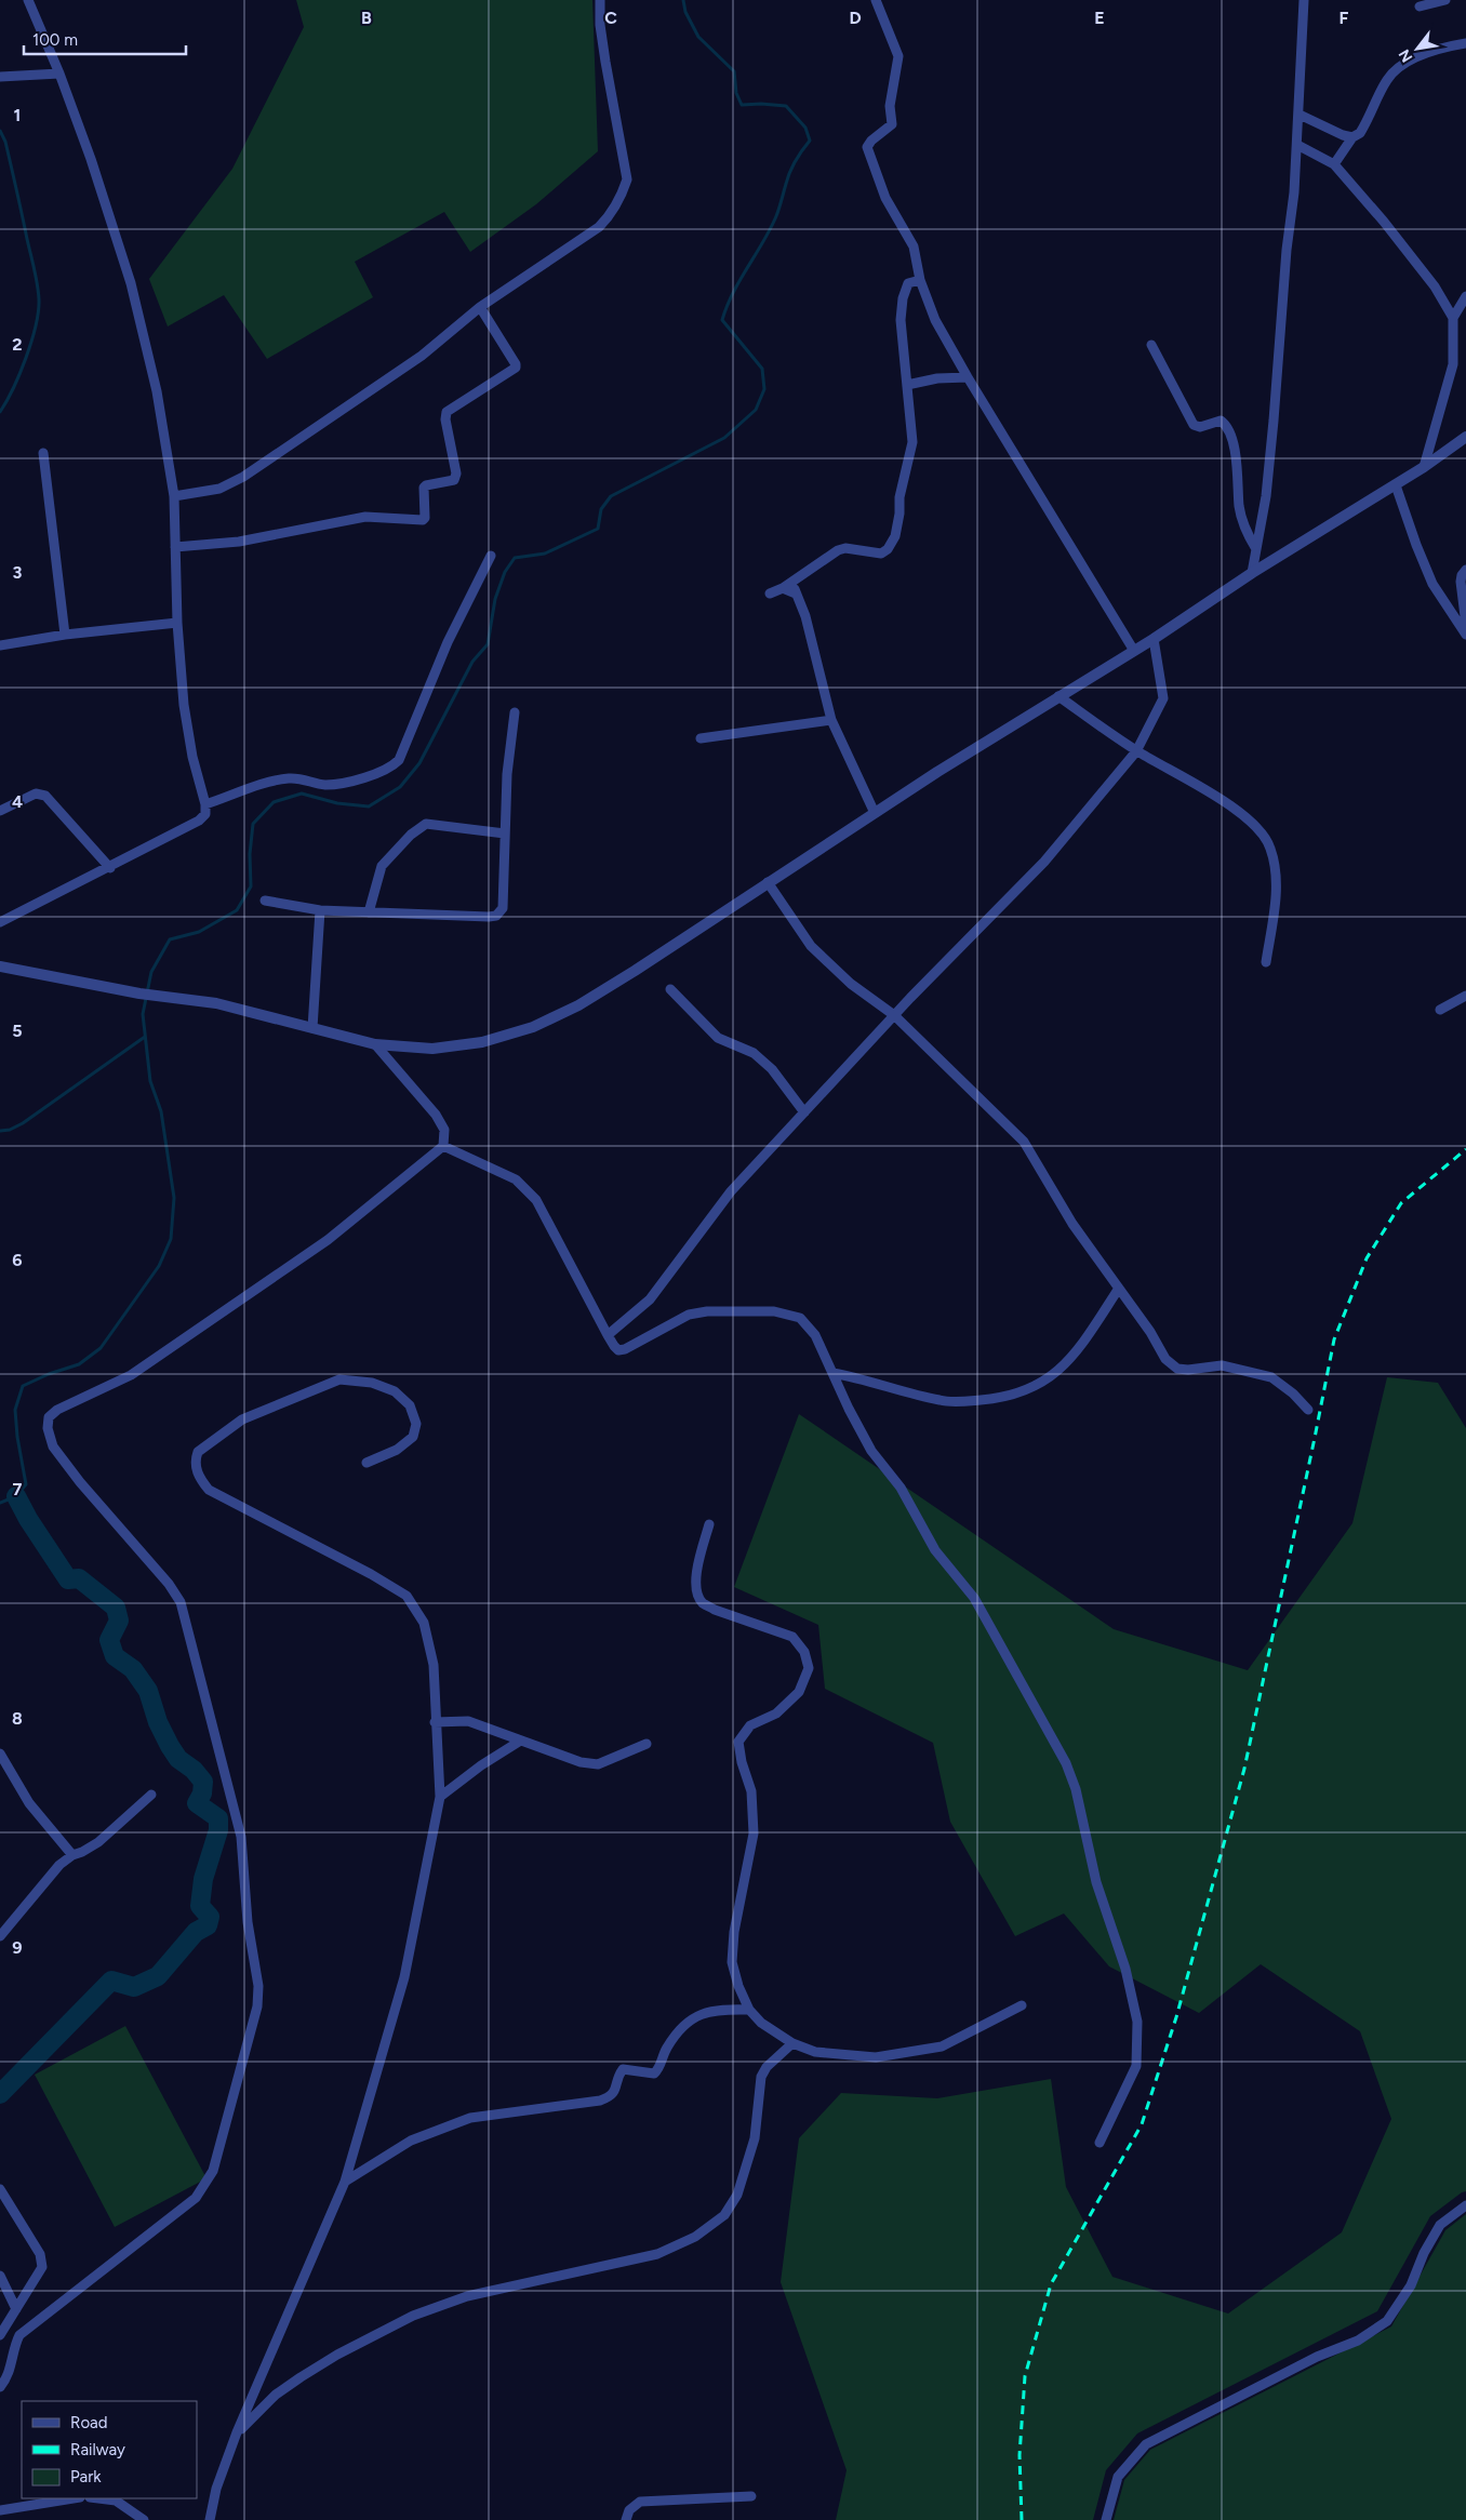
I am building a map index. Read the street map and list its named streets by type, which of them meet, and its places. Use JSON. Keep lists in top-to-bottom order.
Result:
{
  "legend": ["Road", "Railway", "Park"],
  "scale_bar": "100 m",
  "north": "bottom left",
  "grid": {
    "columns": [
      "B",
      "C",
      "D",
      "E",
      "F"
    ],
    "rows": [
      "1",
      "2",
      "3",
      "4",
      "5",
      "6",
      "7",
      "8",
      "9"
    ]
  }
}
